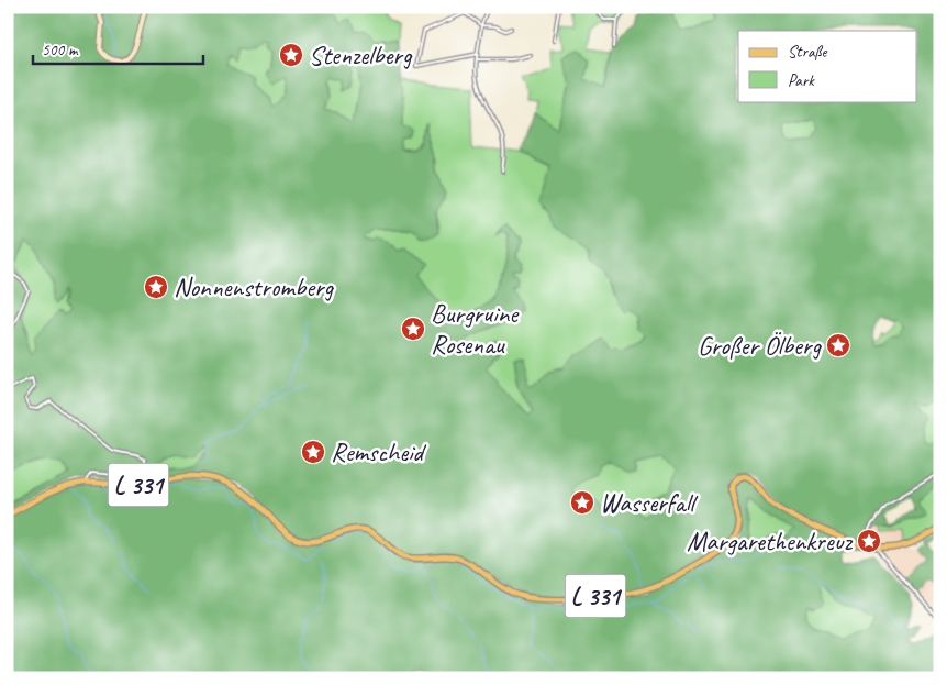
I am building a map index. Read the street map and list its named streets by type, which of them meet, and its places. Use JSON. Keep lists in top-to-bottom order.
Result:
{
  "streets": {
    "main road": ["L 331"]
  },
  "places": {
    "place": [
      "Stenzelberg",
      "Nonnenstromberg",
      "Burgruine Rosenau",
      "Großer Ölberg",
      "Remscheid",
      "Wasserfall",
      "Margarethenkreuz"
    ]
  },
  "legend": ["Straße", "Park"],
  "scale_bar": "500 m"
}
